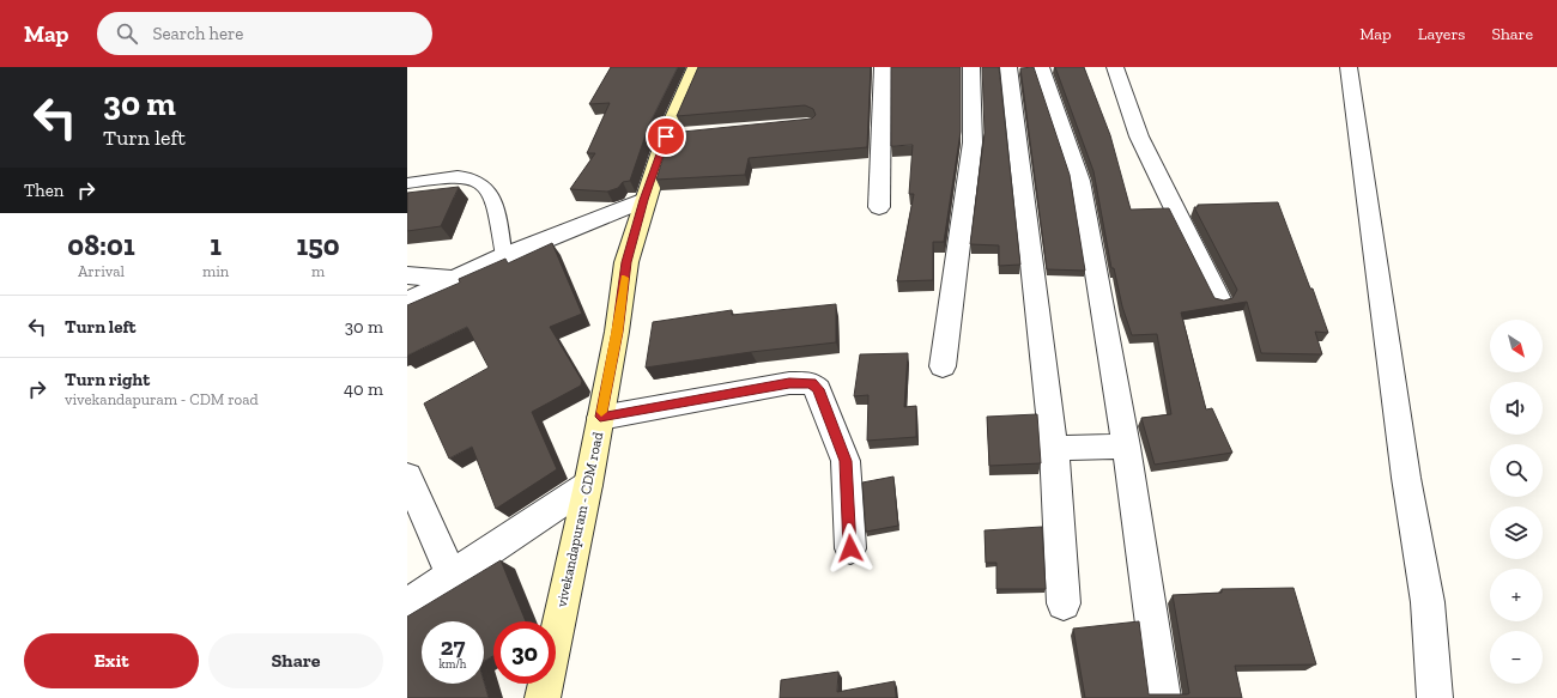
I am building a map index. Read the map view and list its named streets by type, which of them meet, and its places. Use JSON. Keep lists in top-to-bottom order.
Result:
{
  "streets": {
    "street": ["vivekandapuram - CDM road"]
  },
  "north": "bottom right",
  "page": {
    "header": "Map",
    "search": "Search here",
    "nav": ["Map", "Layers", "Share"],
    "turn": ["30 m", "Turn left"],
    "then": "Then",
    "eta": [
      "08:01",
      "Arrival",
      "1",
      "min",
      "150",
      "m"
    ],
    "list": [
      {
        "name": "Turn left",
        "value": "30 m"
      },
      {
        "name": "Turn right",
        "note": "vivekandapuram - CDM road",
        "value": "40 m"
      }
    ],
    "map_buttons": ["+", "−"],
    "speed": "27 km/h",
    "limit": "30",
    "buttons": ["Exit", "Share"]
  }
}
